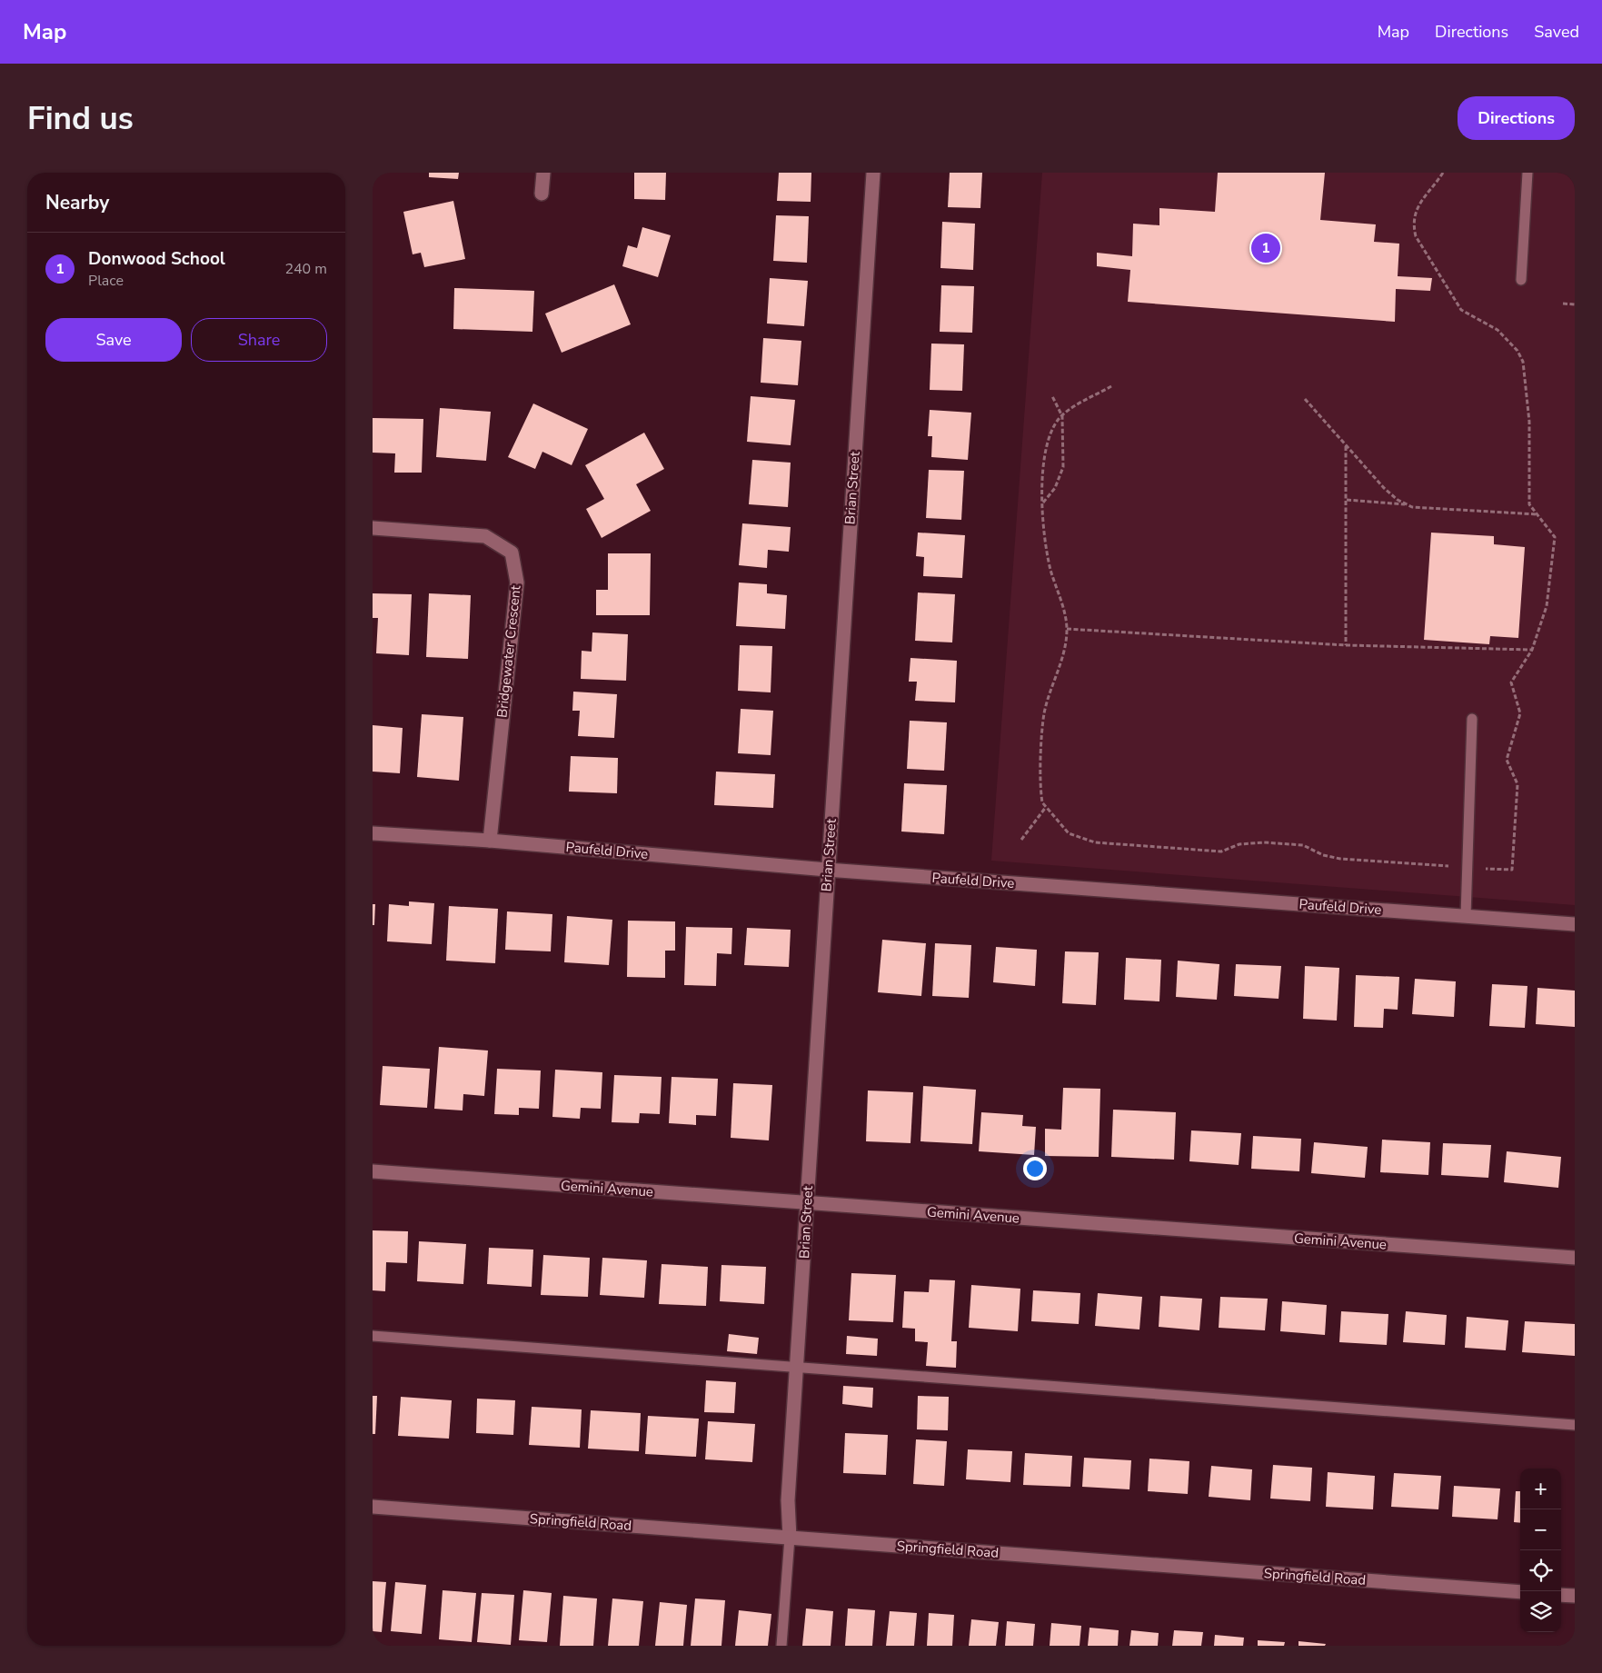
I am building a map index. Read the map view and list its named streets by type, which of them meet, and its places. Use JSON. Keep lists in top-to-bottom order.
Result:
{
  "streets": {
    "street": [
      "Brian Street",
      "Bridgewater Crescent",
      "Paufeld Drive",
      "Gemini Avenue",
      "Springfield Road"
    ]
  },
  "crossings": [
    ["Brian Street", "Paufeld Drive"],
    ["Brian Street", "Gemini Avenue"],
    ["Brian Street", "Springfield Road"],
    ["Bridgewater Crescent", "Paufeld Drive"]
  ],
  "page": {
    "header": "Map",
    "nav": ["Map", "Directions", "Saved"],
    "buttons": [
      "Directions",
      ["Save", "Share"]
    ],
    "title": "Find us",
    "heading": "Nearby",
    "list": [
      {
        "mark": "1",
        "name": "Donwood School",
        "note": "Place",
        "value": "240 m"
      }
    ],
    "pins": "1",
    "map_buttons": ["+", "−"]
  }
}
